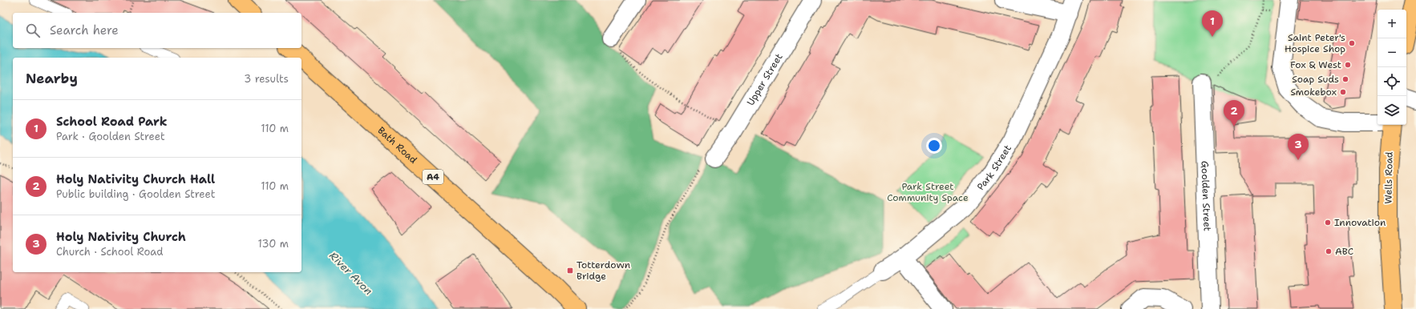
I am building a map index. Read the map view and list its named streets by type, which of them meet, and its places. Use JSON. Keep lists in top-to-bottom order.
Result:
{
  "streets": {
    "highway": ["Bath Road", "A4", "Wells Road"],
    "street": ["Upper Street", "Park Street", "Goolden Street"]
  },
  "water": ["River Avon"],
  "parks": ["Park Street Community Space"],
  "places": {
    "other": [
      "Saint Peter's Hospice Shop",
      "Fox & West",
      "Soap Suds",
      "Smokebox",
      "Innovation",
      "ABC"
    ],
    "transit": ["Totterdown Bridge"]
  },
  "page": {
    "map_buttons": ["+", "−"],
    "pins": ["1", "2", "3"],
    "search": "Search here",
    "heading": ["Nearby", "3 results"],
    "list": [
      {
        "mark": "1",
        "name": "School Road Park",
        "note": "Park · Goolden Street",
        "value": "110 m"
      },
      {
        "mark": "2",
        "name": "Holy Nativity Church Hall",
        "note": "Public building · Goolden Street",
        "value": "110 m"
      },
      {
        "mark": "3",
        "name": "Holy Nativity Church",
        "note": "Church · School Road",
        "value": "130 m"
      }
    ]
  }
}
